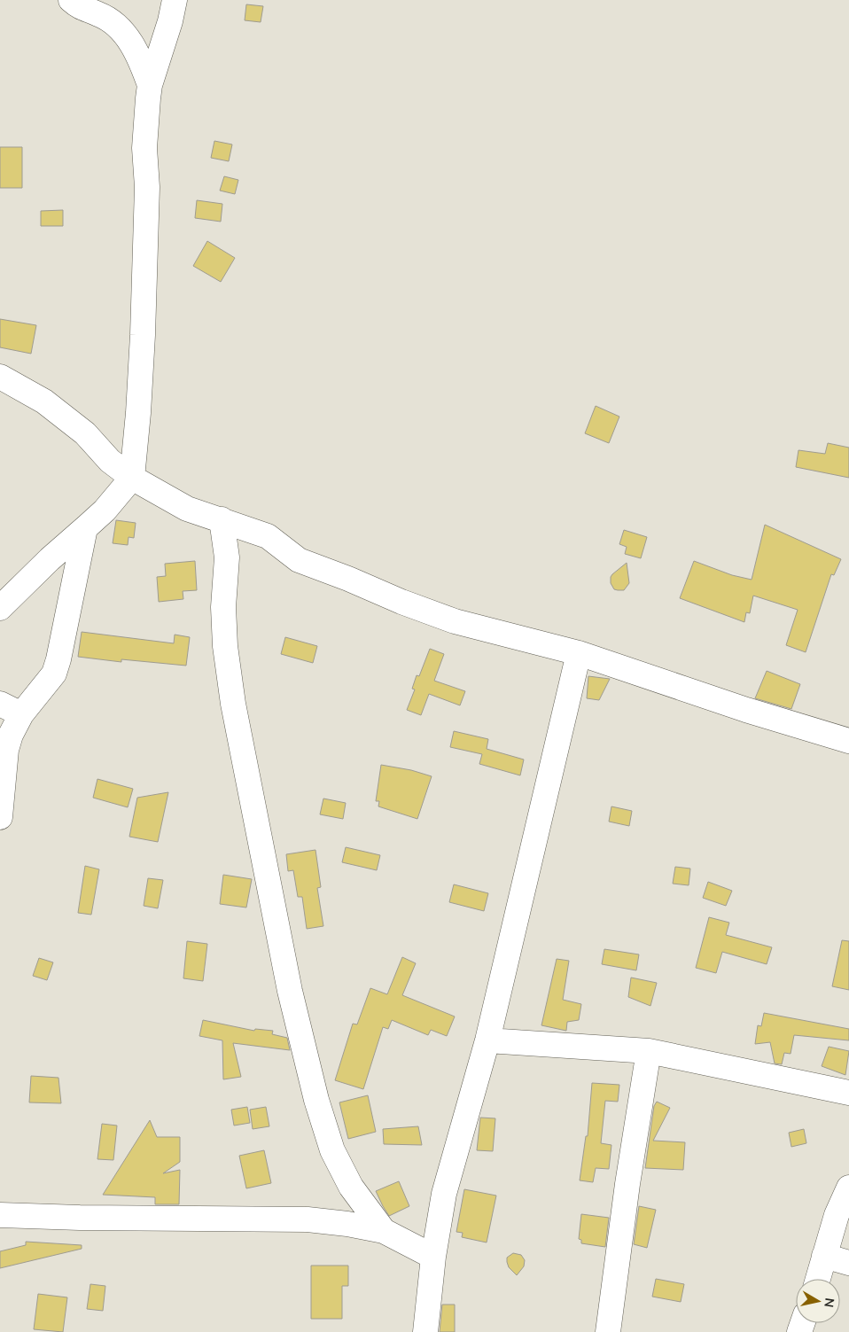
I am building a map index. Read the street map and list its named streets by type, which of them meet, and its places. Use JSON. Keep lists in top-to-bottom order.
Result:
{
  "north": "right"
}
